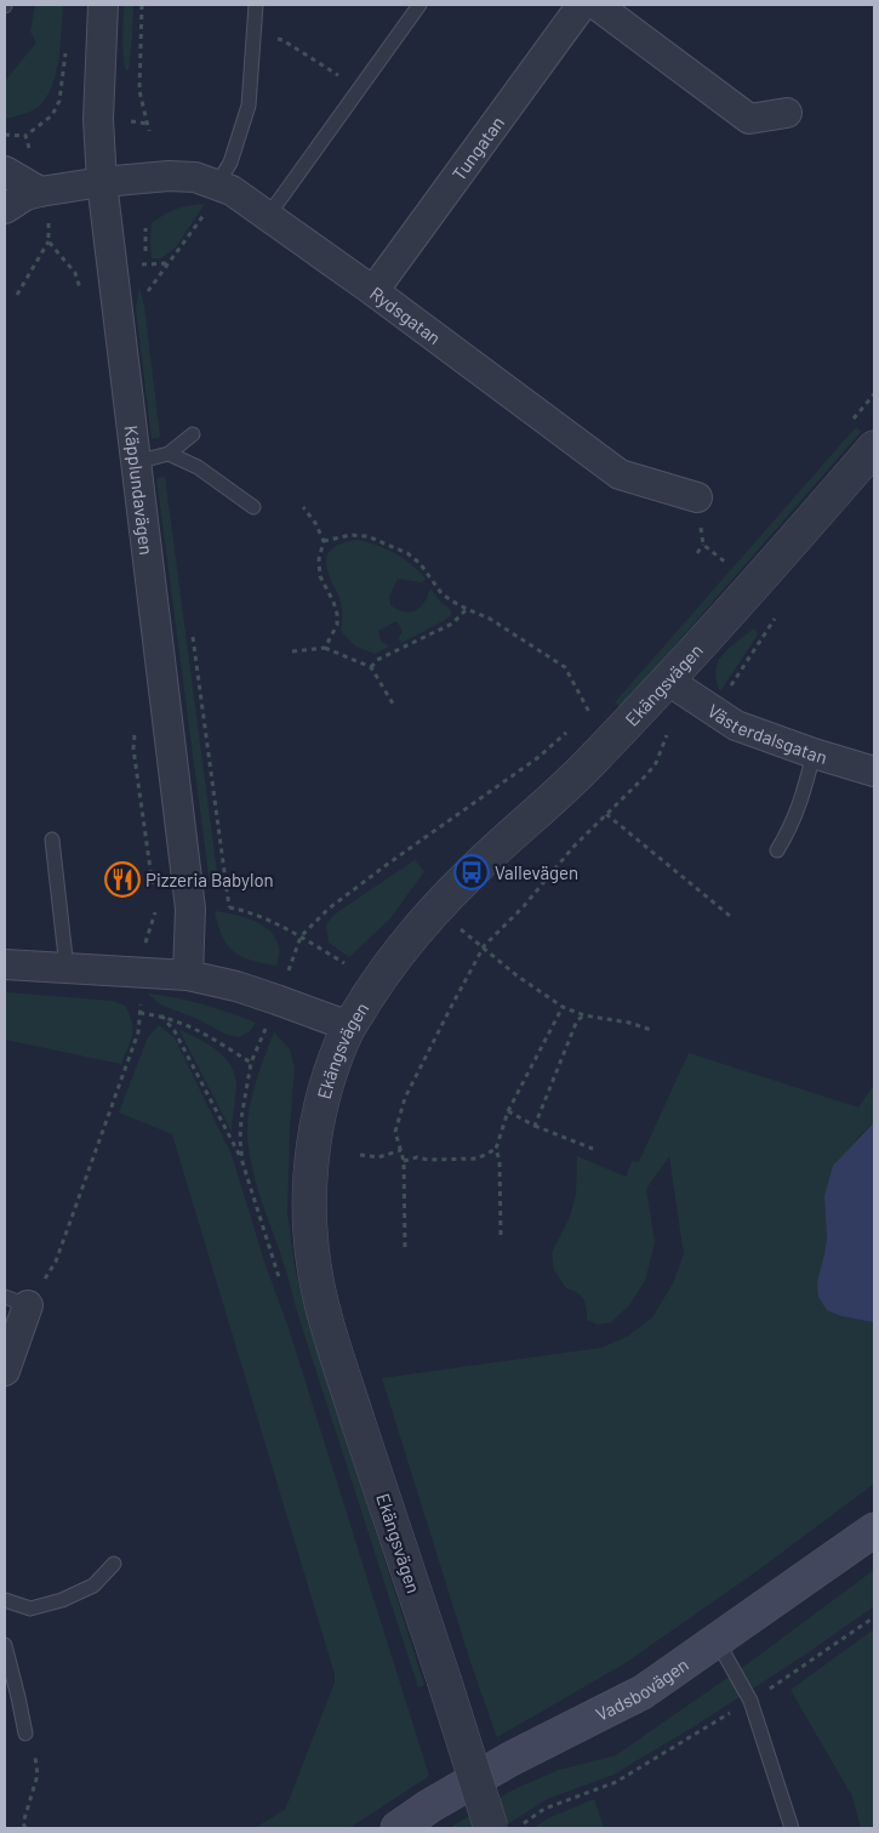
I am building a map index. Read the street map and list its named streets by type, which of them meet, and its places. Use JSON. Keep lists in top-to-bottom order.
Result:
{
  "streets": {
    "main road": ["Vadsbovägen"],
    "street": [
      "Tungatan",
      "Rydsgatan",
      "Käpplundavägen",
      "Ekängsvägen",
      "Västerdalsgatan"
    ]
  },
  "crossings": [
    ["Tungatan", "Rydsgatan"],
    ["Rydsgatan", "Käpplundavägen"],
    ["Ekängsvägen", "Västerdalsgatan"]
  ],
  "places": {
    "bus stop": ["Vallevägen"],
    "restaurant": ["Pizzeria Babylon"]
  }
}
